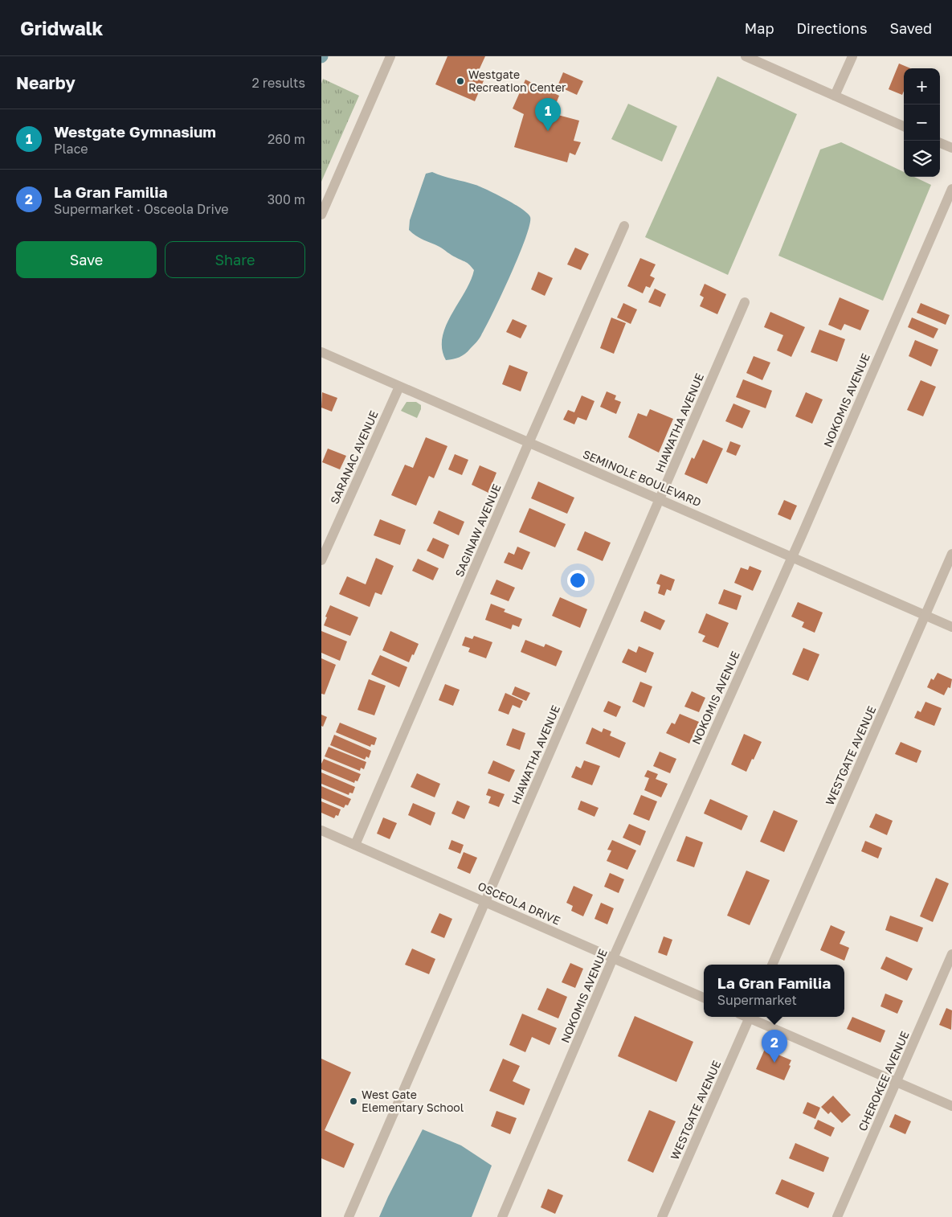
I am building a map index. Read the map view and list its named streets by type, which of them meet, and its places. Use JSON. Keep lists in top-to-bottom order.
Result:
{
  "streets": {
    "street": [
      "NOKOMIS AVENUE",
      "HIAWATHA AVENUE",
      "SARANAC AVENUE",
      "SEMINOLE BOULEVARD",
      "SAGINAW AVENUE",
      "WESTGATE AVENUE",
      "OSCEOLA DRIVE",
      "CHEROKEE AVENUE"
    ]
  },
  "crossings": [
    ["NOKOMIS AVENUE", "SEMINOLE BOULEVARD"],
    ["NOKOMIS AVENUE", "OSCEOLA DRIVE"],
    ["HIAWATHA AVENUE", "SEMINOLE BOULEVARD"],
    ["HIAWATHA AVENUE", "OSCEOLA DRIVE"],
    ["SARANAC AVENUE", "SEMINOLE BOULEVARD"],
    ["SEMINOLE BOULEVARD", "SAGINAW AVENUE"],
    ["SEMINOLE BOULEVARD", "WESTGATE AVENUE"],
    ["SAGINAW AVENUE", "OSCEOLA DRIVE"]
  ],
  "places": ["Westgate Recreation Center", "West Gate Elementary School"],
  "page": {
    "header": "Gridwalk",
    "nav": ["Map", "Directions", "Saved"],
    "heading": ["Nearby", "2 results"],
    "map_buttons": ["+", "−"],
    "pins": ["1", "2"],
    "list": [
      {
        "mark": "1",
        "name": "Westgate Gymnasium",
        "note": "Place",
        "value": "260 m"
      },
      {
        "mark": "2",
        "name": "La Gran Familia",
        "note": "Supermarket · Osceola Drive",
        "value": "300 m"
      }
    ],
    "buttons": ["Save", "Share"],
    "popup": ["La Gran Familia", "Supermarket"]
  }
}
